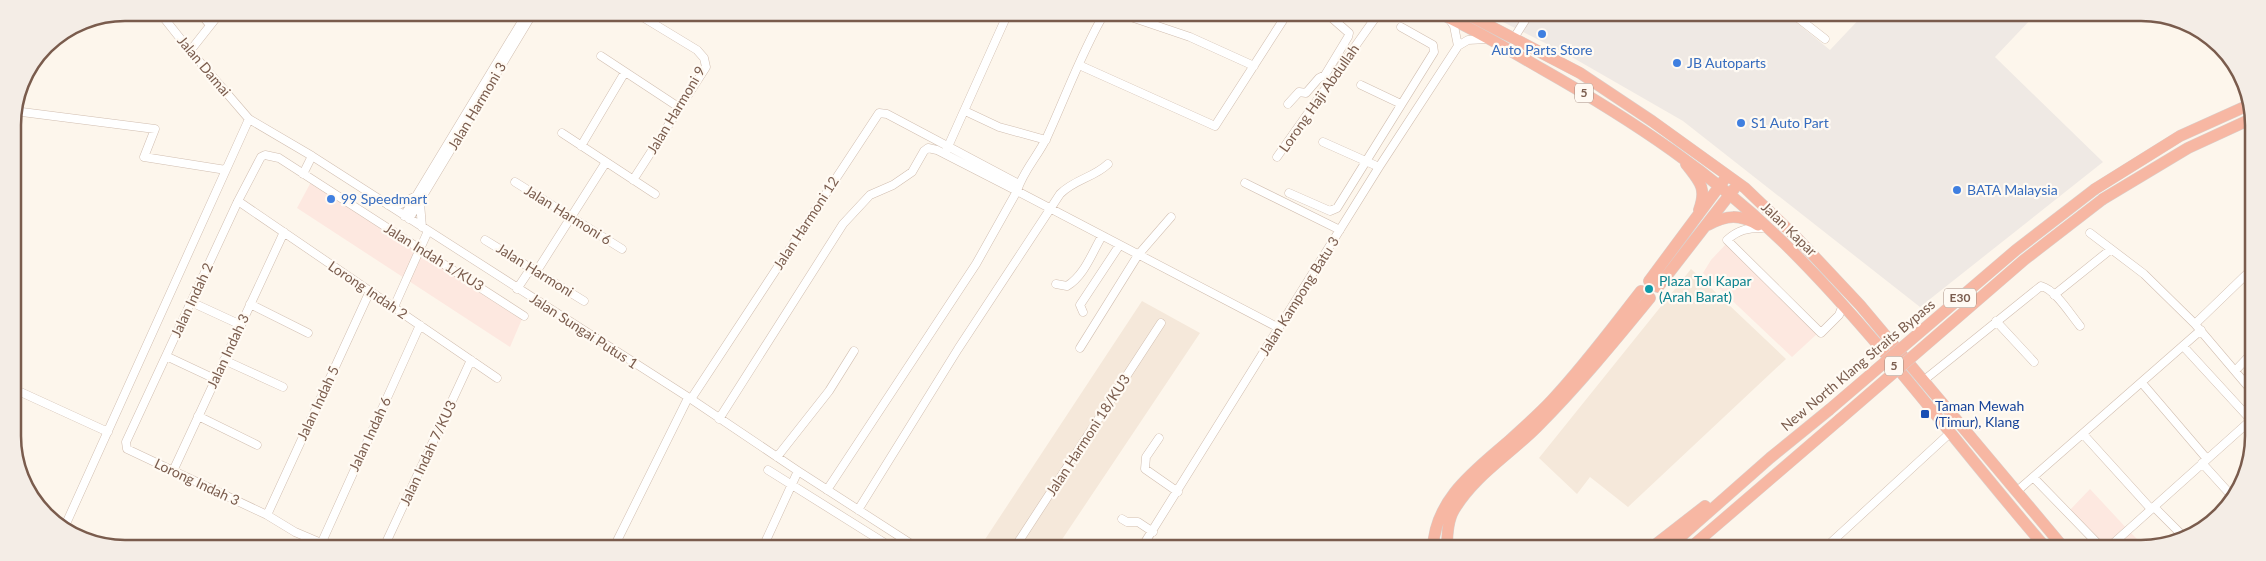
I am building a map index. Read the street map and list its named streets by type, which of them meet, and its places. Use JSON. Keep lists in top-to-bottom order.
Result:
{
  "streets": {
    "highway": [
      "5",
      "Jalan Kapar",
      "E30",
      "New North Klang Straits Bypass"
    ],
    "street": [
      "Jalan Damai",
      "Lorong Haji Abdullah",
      "Jalan Harmoni 3",
      "Jalan Harmoni 9",
      "Jalan Harmoni 6",
      "Jalan Harmoni 12",
      "Jalan Indah 1/KU3",
      "Jalan Harmoni",
      "Lorong Indah 2",
      "Jalan Kampong Batu 3",
      "Jalan Indah 2",
      "Jalan Sungai Putus 1",
      "Jalan Indah 3",
      "Jalan Indah 5",
      "Jalan Indah 6",
      "Jalan Harmoni 18/KU3",
      "Jalan Indah 7/KU3",
      "Lorong Indah 3"
    ]
  },
  "crossings": [
    ["Jalan Damai", "Jalan Sungai Putus 1"],
    ["Jalan Harmoni 3", "Jalan Sungai Putus 1"],
    ["Jalan Harmoni 12", "Jalan Sungai Putus 1"],
    ["Jalan Indah 1/KU3", "Jalan Indah 2"],
    ["Lorong Indah 2", "Jalan Indah 2"],
    ["Lorong Indah 2", "Jalan Indah 3"],
    ["Lorong Indah 2", "Jalan Indah 5"],
    ["Lorong Indah 2", "Jalan Indah 6"],
    ["Lorong Indah 2", "Jalan Indah 7/KU3"],
    ["Jalan Indah 2", "Lorong Indah 3"],
    ["Jalan Indah 3", "Lorong Indah 3"],
    ["Jalan Indah 5", "Lorong Indah 3"]
  ],
  "places": {
    "other": [
      "Auto Parts Store",
      "JB Autoparts",
      "S1 Auto Part",
      "BATA Malaysia",
      "99 Speedmart",
      "Plaza Tol Kapar (Arah Barat)"
    ],
    "transit": ["Taman Mewah (Timur), Klang"]
  }
}
